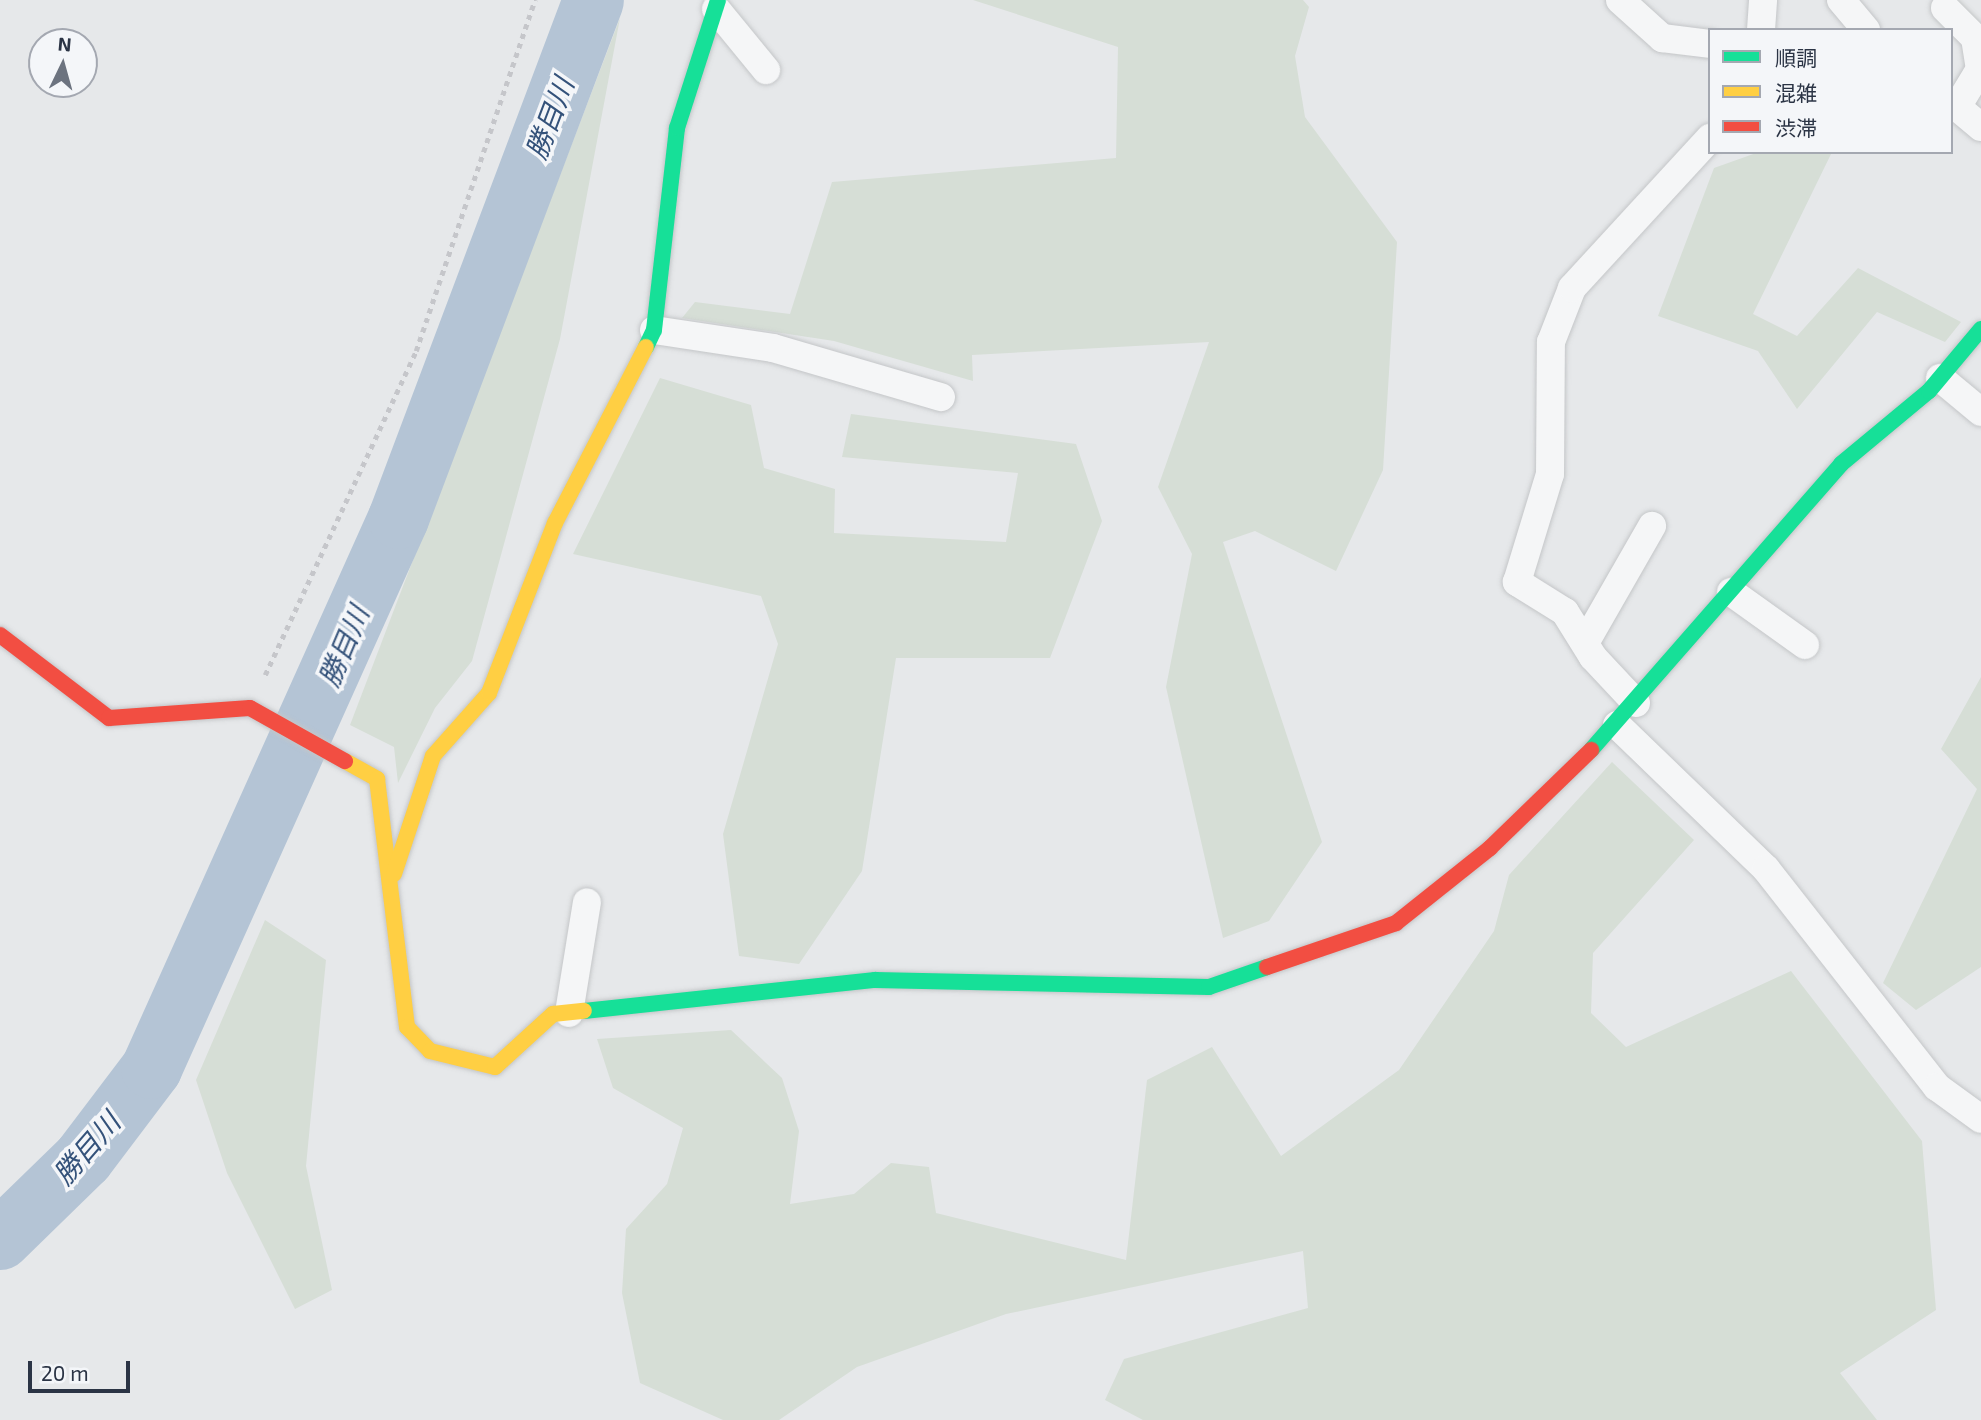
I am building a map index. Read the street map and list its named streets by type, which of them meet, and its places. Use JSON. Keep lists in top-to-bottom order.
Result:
{
  "water": ["勝目川"],
  "legend": ["順調", "混雑", "渋滞"],
  "scale_bar": "20 m",
  "north": "top"
}
